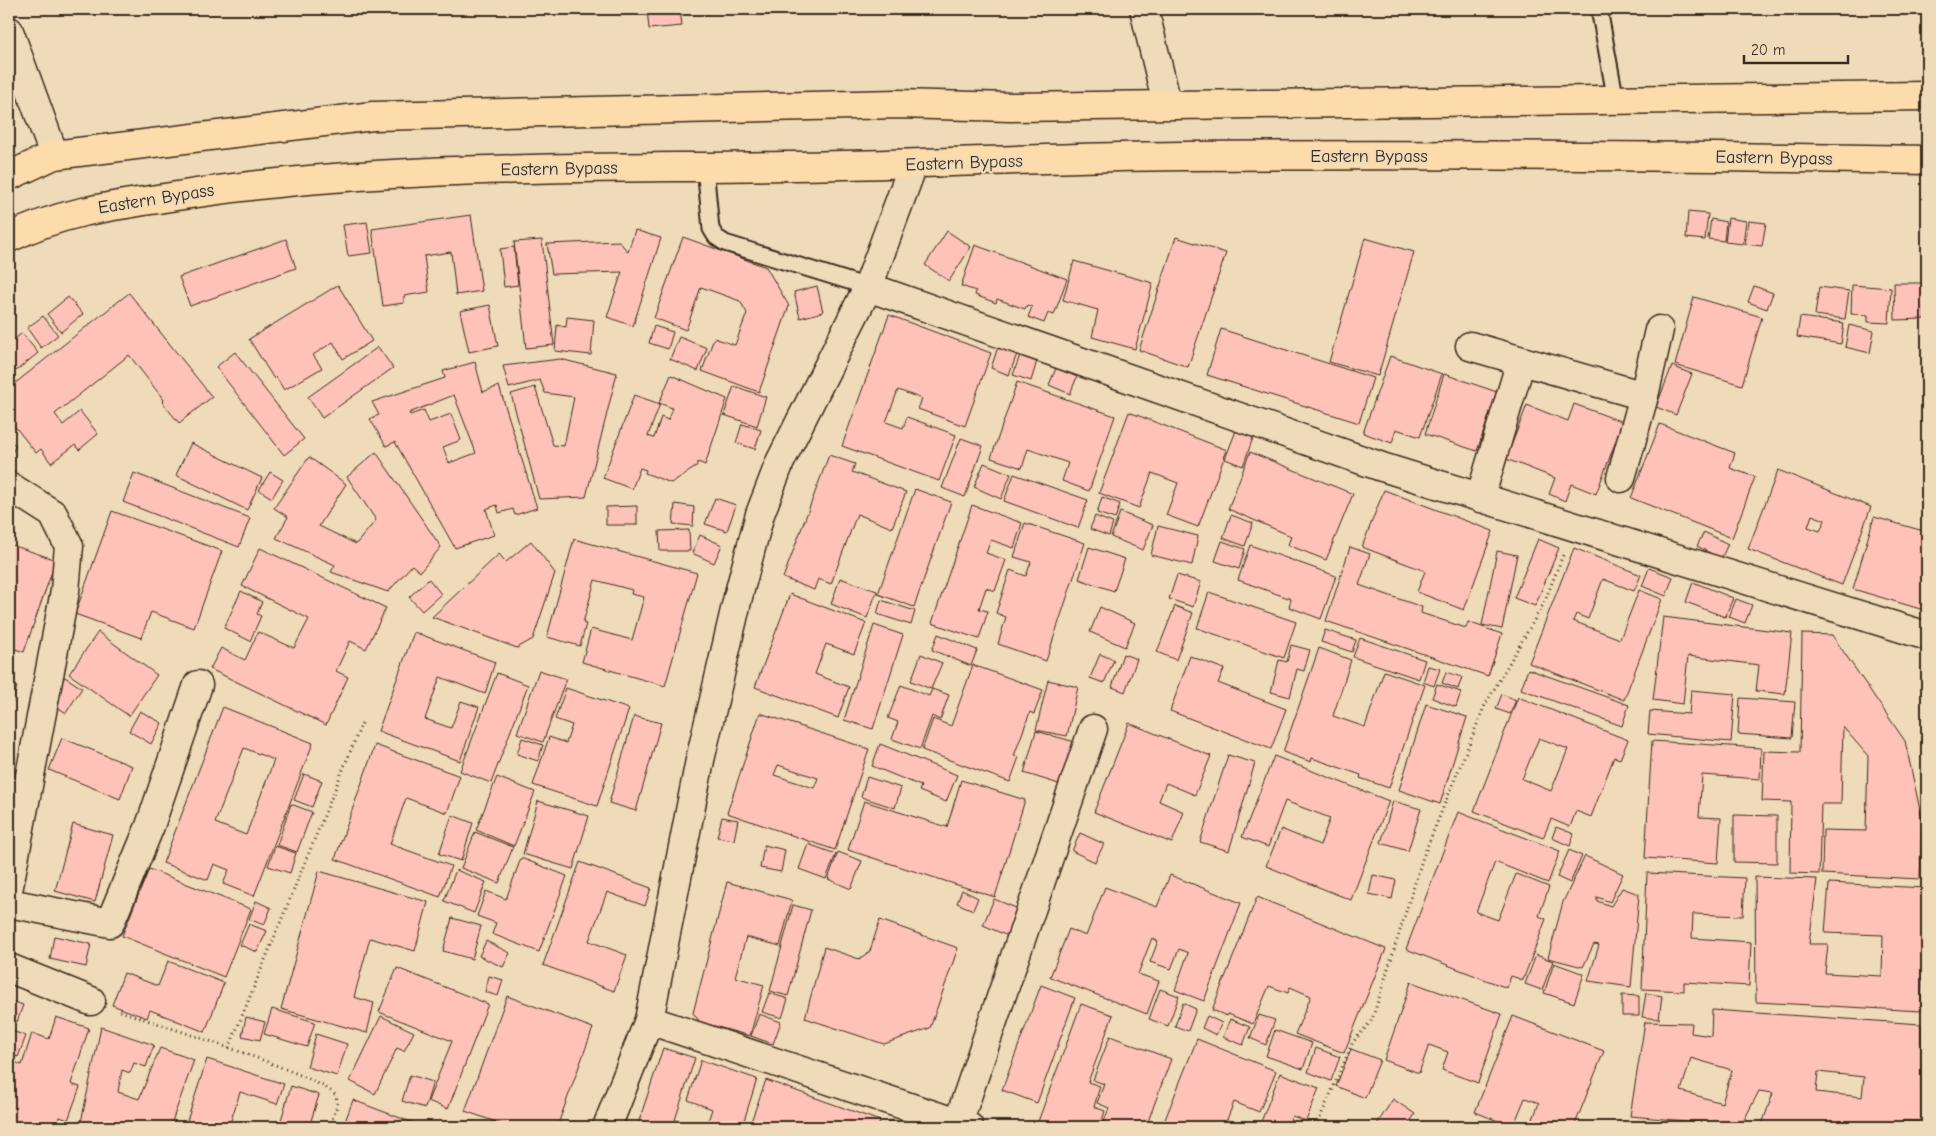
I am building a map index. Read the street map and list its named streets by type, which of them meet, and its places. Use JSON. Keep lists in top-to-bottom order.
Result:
{
  "streets": {
    "highway": ["Eastern Bypass"]
  },
  "scale_bar": "20 m"
}
